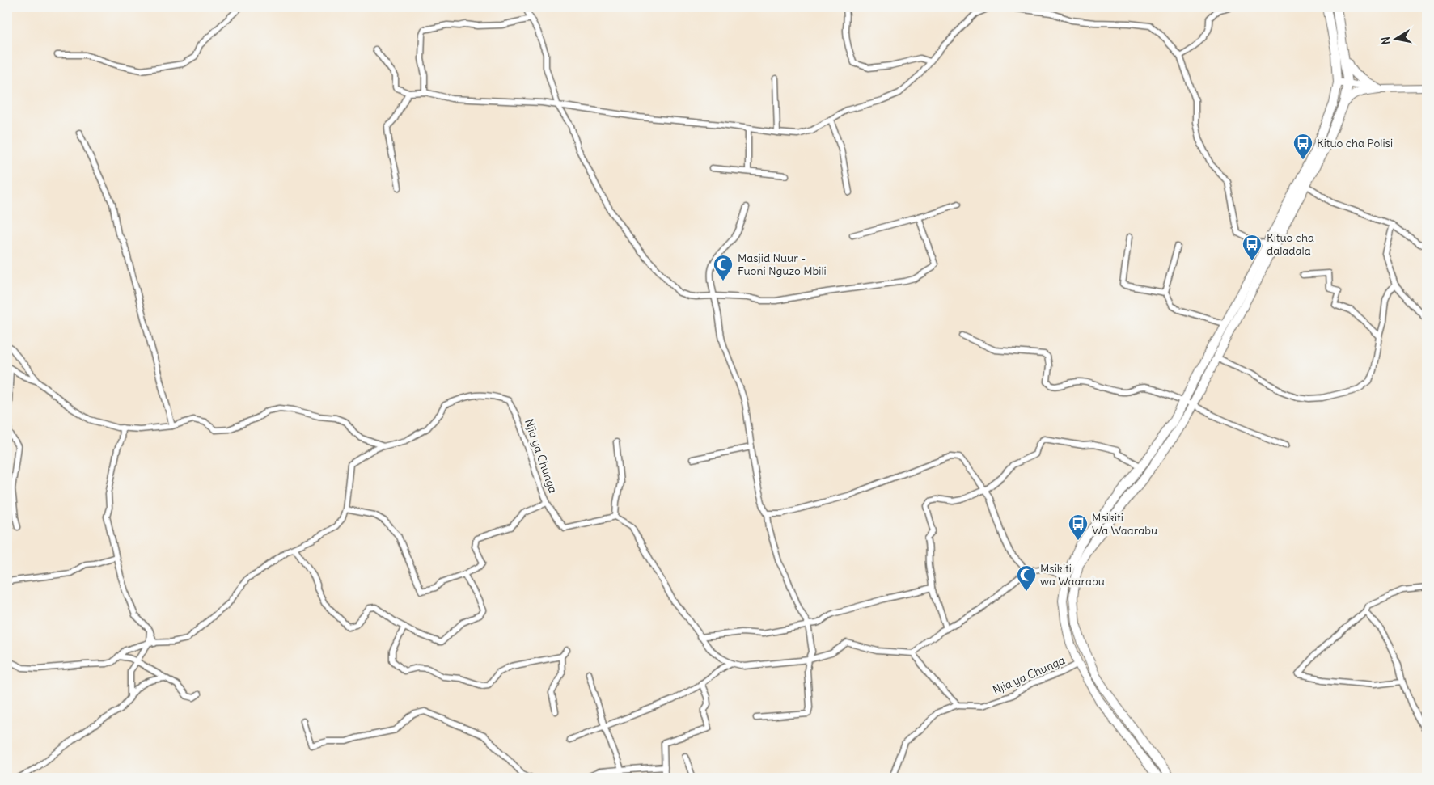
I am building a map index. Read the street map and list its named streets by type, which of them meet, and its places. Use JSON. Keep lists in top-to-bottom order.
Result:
{
  "streets": {
    "street": ["Njia ya Chunga"]
  },
  "places": {
    "bus stop": ["Kituo cha Polisi", "Kituo cha daladala", "Msikiti Wa Waarabu"],
    "mosque": ["Masjid Nuur - Fuoni Nguzo Mbili", "Msikiti wa Waarabu"]
  },
  "north": "left"
}
